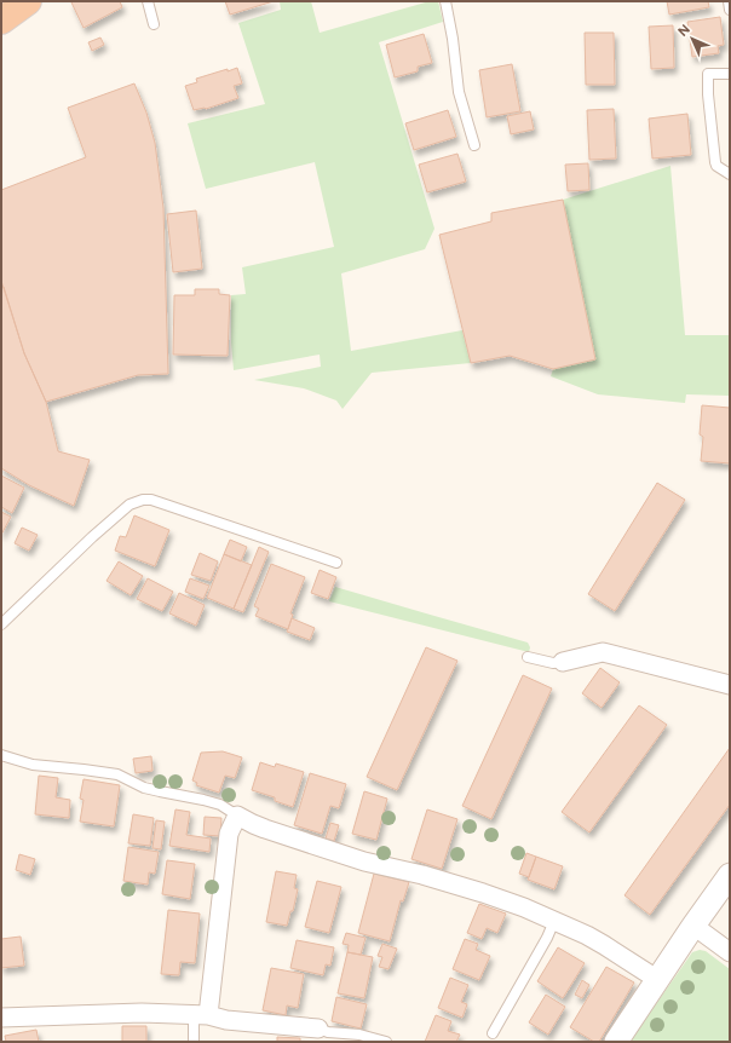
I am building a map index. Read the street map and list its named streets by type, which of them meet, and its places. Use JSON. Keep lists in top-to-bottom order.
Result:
{
  "north": "top left"
}
